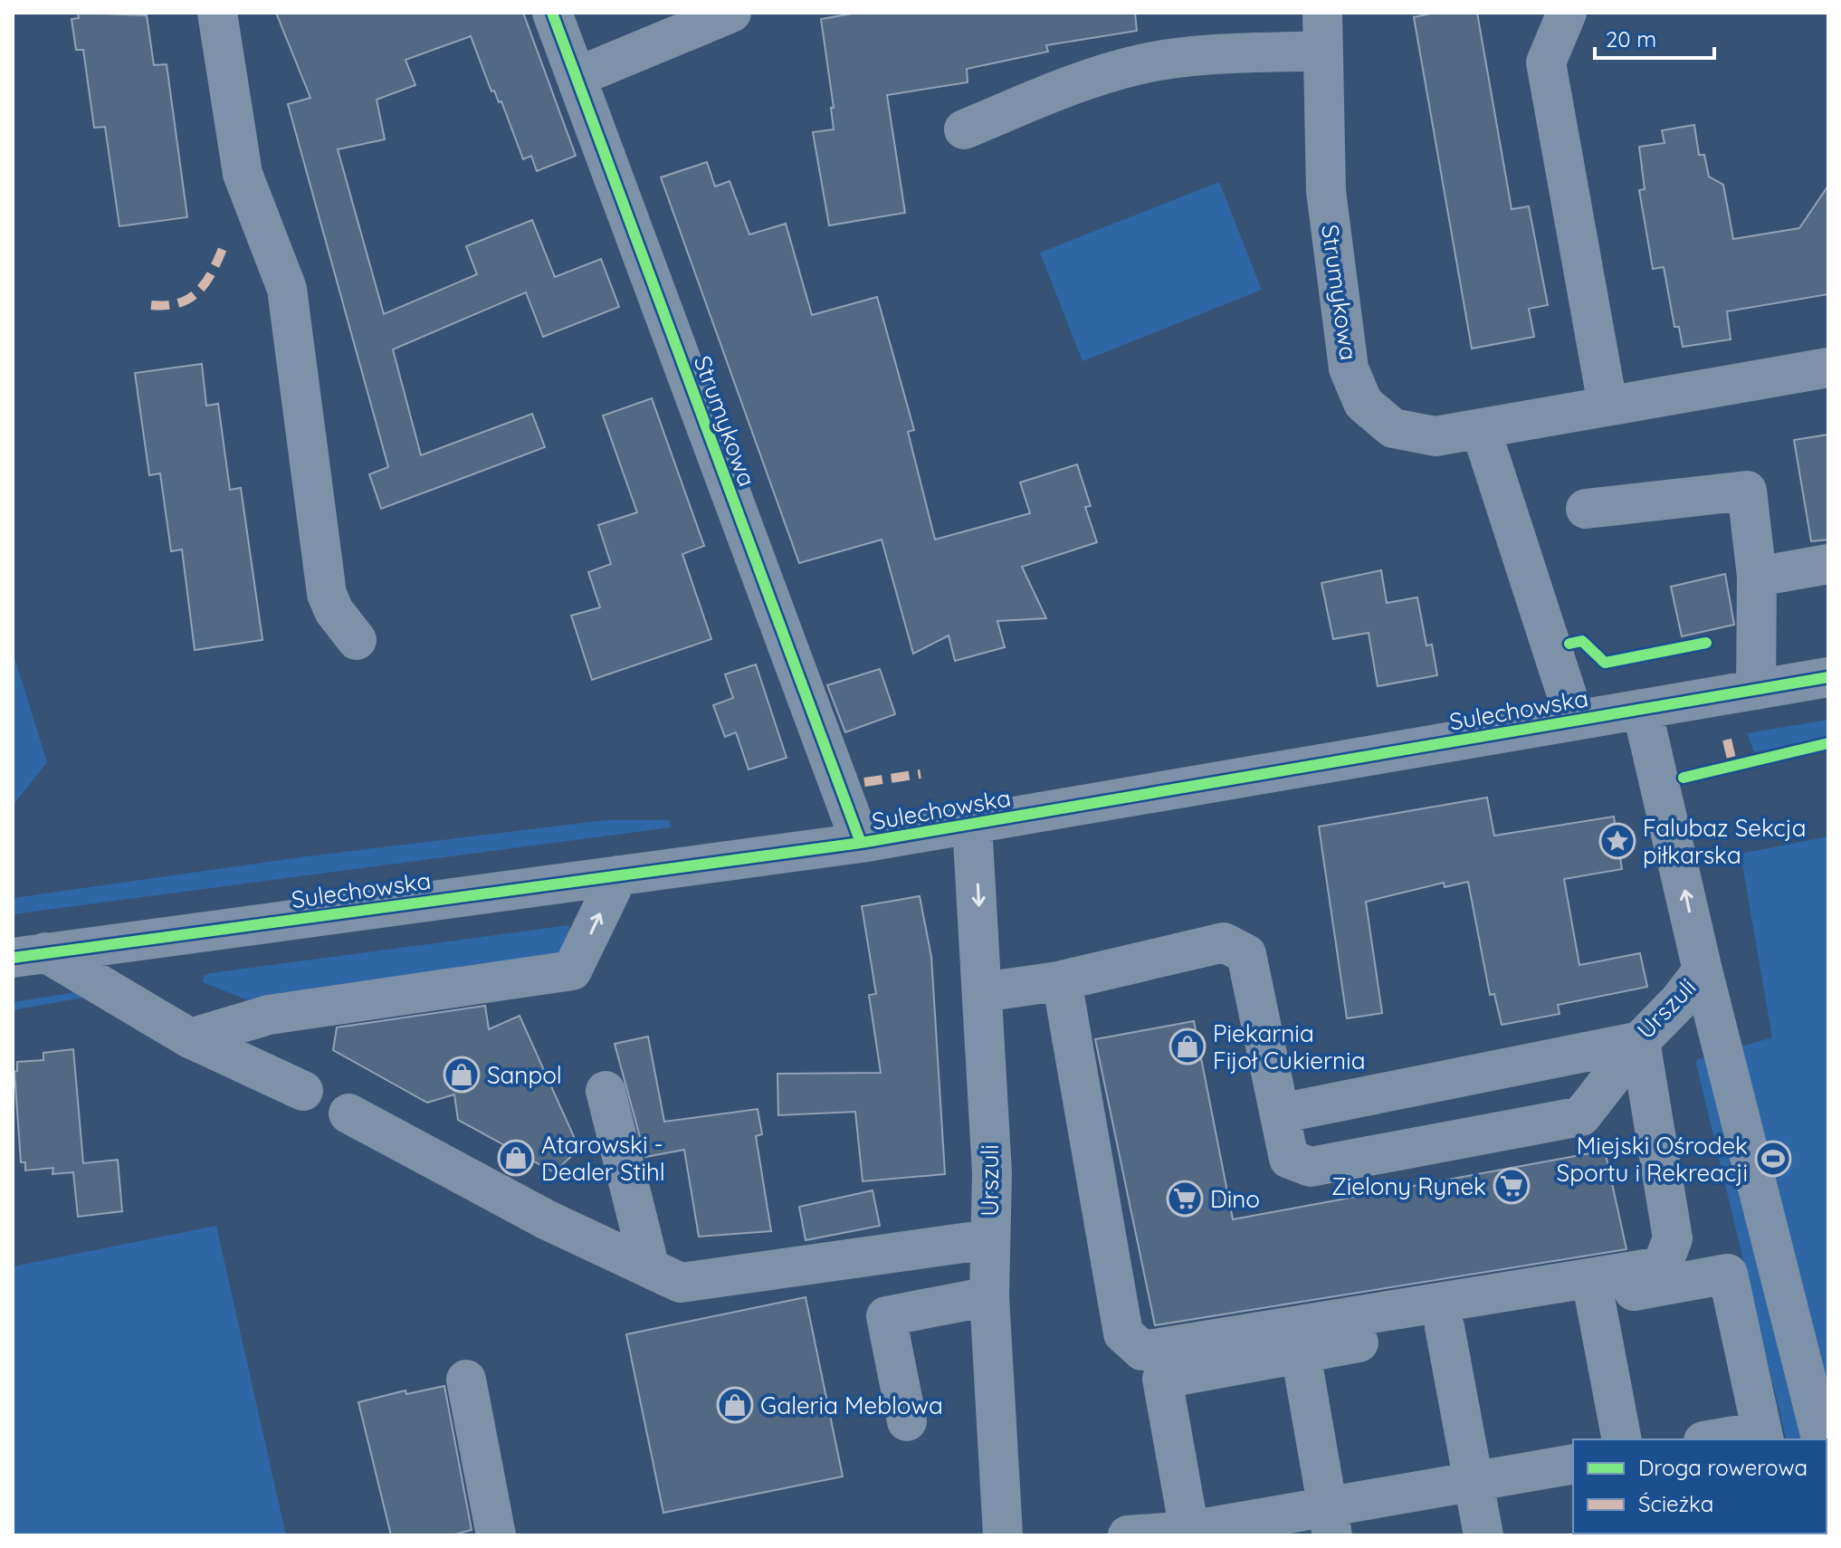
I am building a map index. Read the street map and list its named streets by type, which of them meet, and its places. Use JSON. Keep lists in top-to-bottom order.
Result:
{
  "streets": {
    "street": ["Strumykowa", "Sulechowska", "Urszuli"]
  },
  "crossings": [
    ["Strumykowa", "Sulechowska"],
    ["Sulechowska", "Urszuli"]
  ],
  "places": {
    "place": ["Falubaz Sekcja piłkarska"],
    "shop": [
      "Piekarnia Fijoł Cukiernia",
      "Sanpol",
      "Atarowski - Dealer Stihl",
      "Galeria Meblowa"
    ],
    "sports": ["Miejski Ośrodek Sportu i Rekreacji"],
    "supermarket": ["Zielony Rynek", "Dino"]
  },
  "legend": ["Droga rowerowa", "Ścieżka"],
  "scale_bar": "20 m"
}
